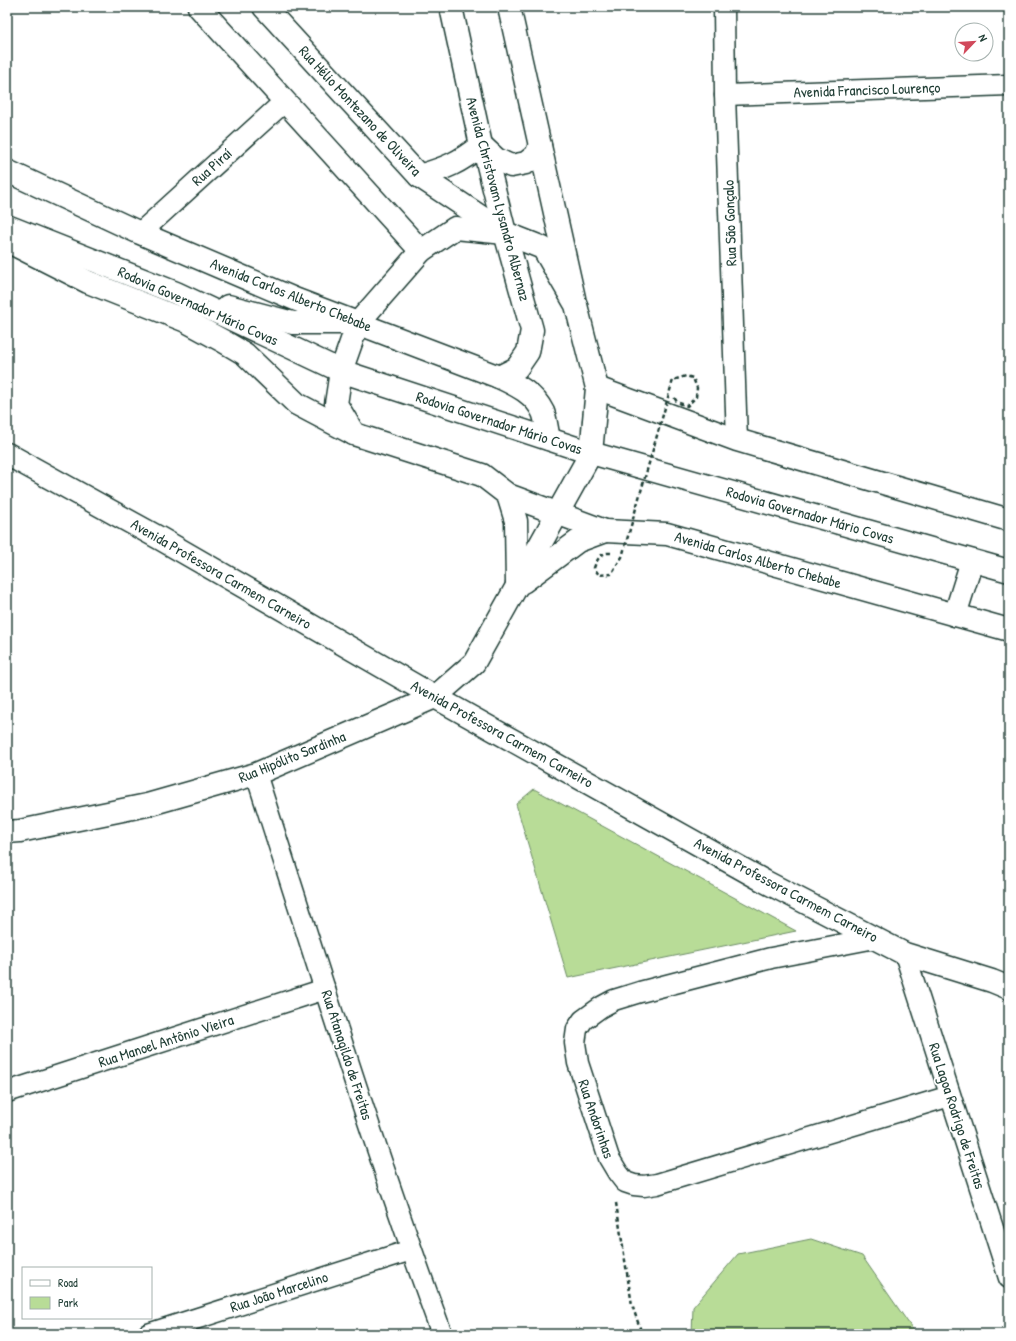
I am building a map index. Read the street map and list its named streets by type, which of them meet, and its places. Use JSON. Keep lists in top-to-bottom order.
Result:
{
  "streets": {
    "main road": [
      "Rua Hélio Montezano de Oliveira",
      "Avenida Christovam Lysandro Albernaz",
      "Avenida Carlos Alberto Chebabe",
      "Rodovia Governador Mário Covas",
      "Avenida Professora Carmem Carneiro",
      "Rua Hipólito Sardinha"
    ],
    "street": [
      "Avenida Francisco Lourenço",
      "Rua Piraí",
      "Rua São Gonçalo",
      "Rua Manoel Antônio Vieira",
      "Rua Atanagildo de Freitas",
      "Rua Lagoa Rodrigo de Freitas",
      "Rua Andorinhas",
      "Rua João Marcelino"
    ]
  },
  "crossings": [
    ["Avenida Francisco Lourenço", "Rua São Gonçalo"],
    ["Rua Hélio Montezano de Oliveira", "Avenida Christovam Lysandro Albernaz"],
    ["Rua Piraí", "Avenida Carlos Alberto Chebabe"],
    ["Avenida Christovam Lysandro Albernaz", "Avenida Carlos Alberto Chebabe"],
    ["Avenida Carlos Alberto Chebabe", "Rodovia Governador Mário Covas"],
    ["Avenida Carlos Alberto Chebabe", "Rua Hipólito Sardinha"],
    ["Rodovia Governador Mário Covas", "Rua Hipólito Sardinha"],
    ["Avenida Professora Carmem Carneiro", "Rua Hipólito Sardinha"],
    ["Avenida Professora Carmem Carneiro", "Rua Lagoa Rodrigo de Freitas"],
    ["Avenida Professora Carmem Carneiro", "Rua Andorinhas"],
    ["Rua Hipólito Sardinha", "Rua Atanagildo de Freitas"],
    ["Rua Manoel Antônio Vieira", "Rua Atanagildo de Freitas"],
    ["Rua Atanagildo de Freitas", "Rua João Marcelino"],
    ["Rua Lagoa Rodrigo de Freitas", "Rua Andorinhas"]
  ],
  "legend": ["Road", "Park"],
  "north": "top right"
}
